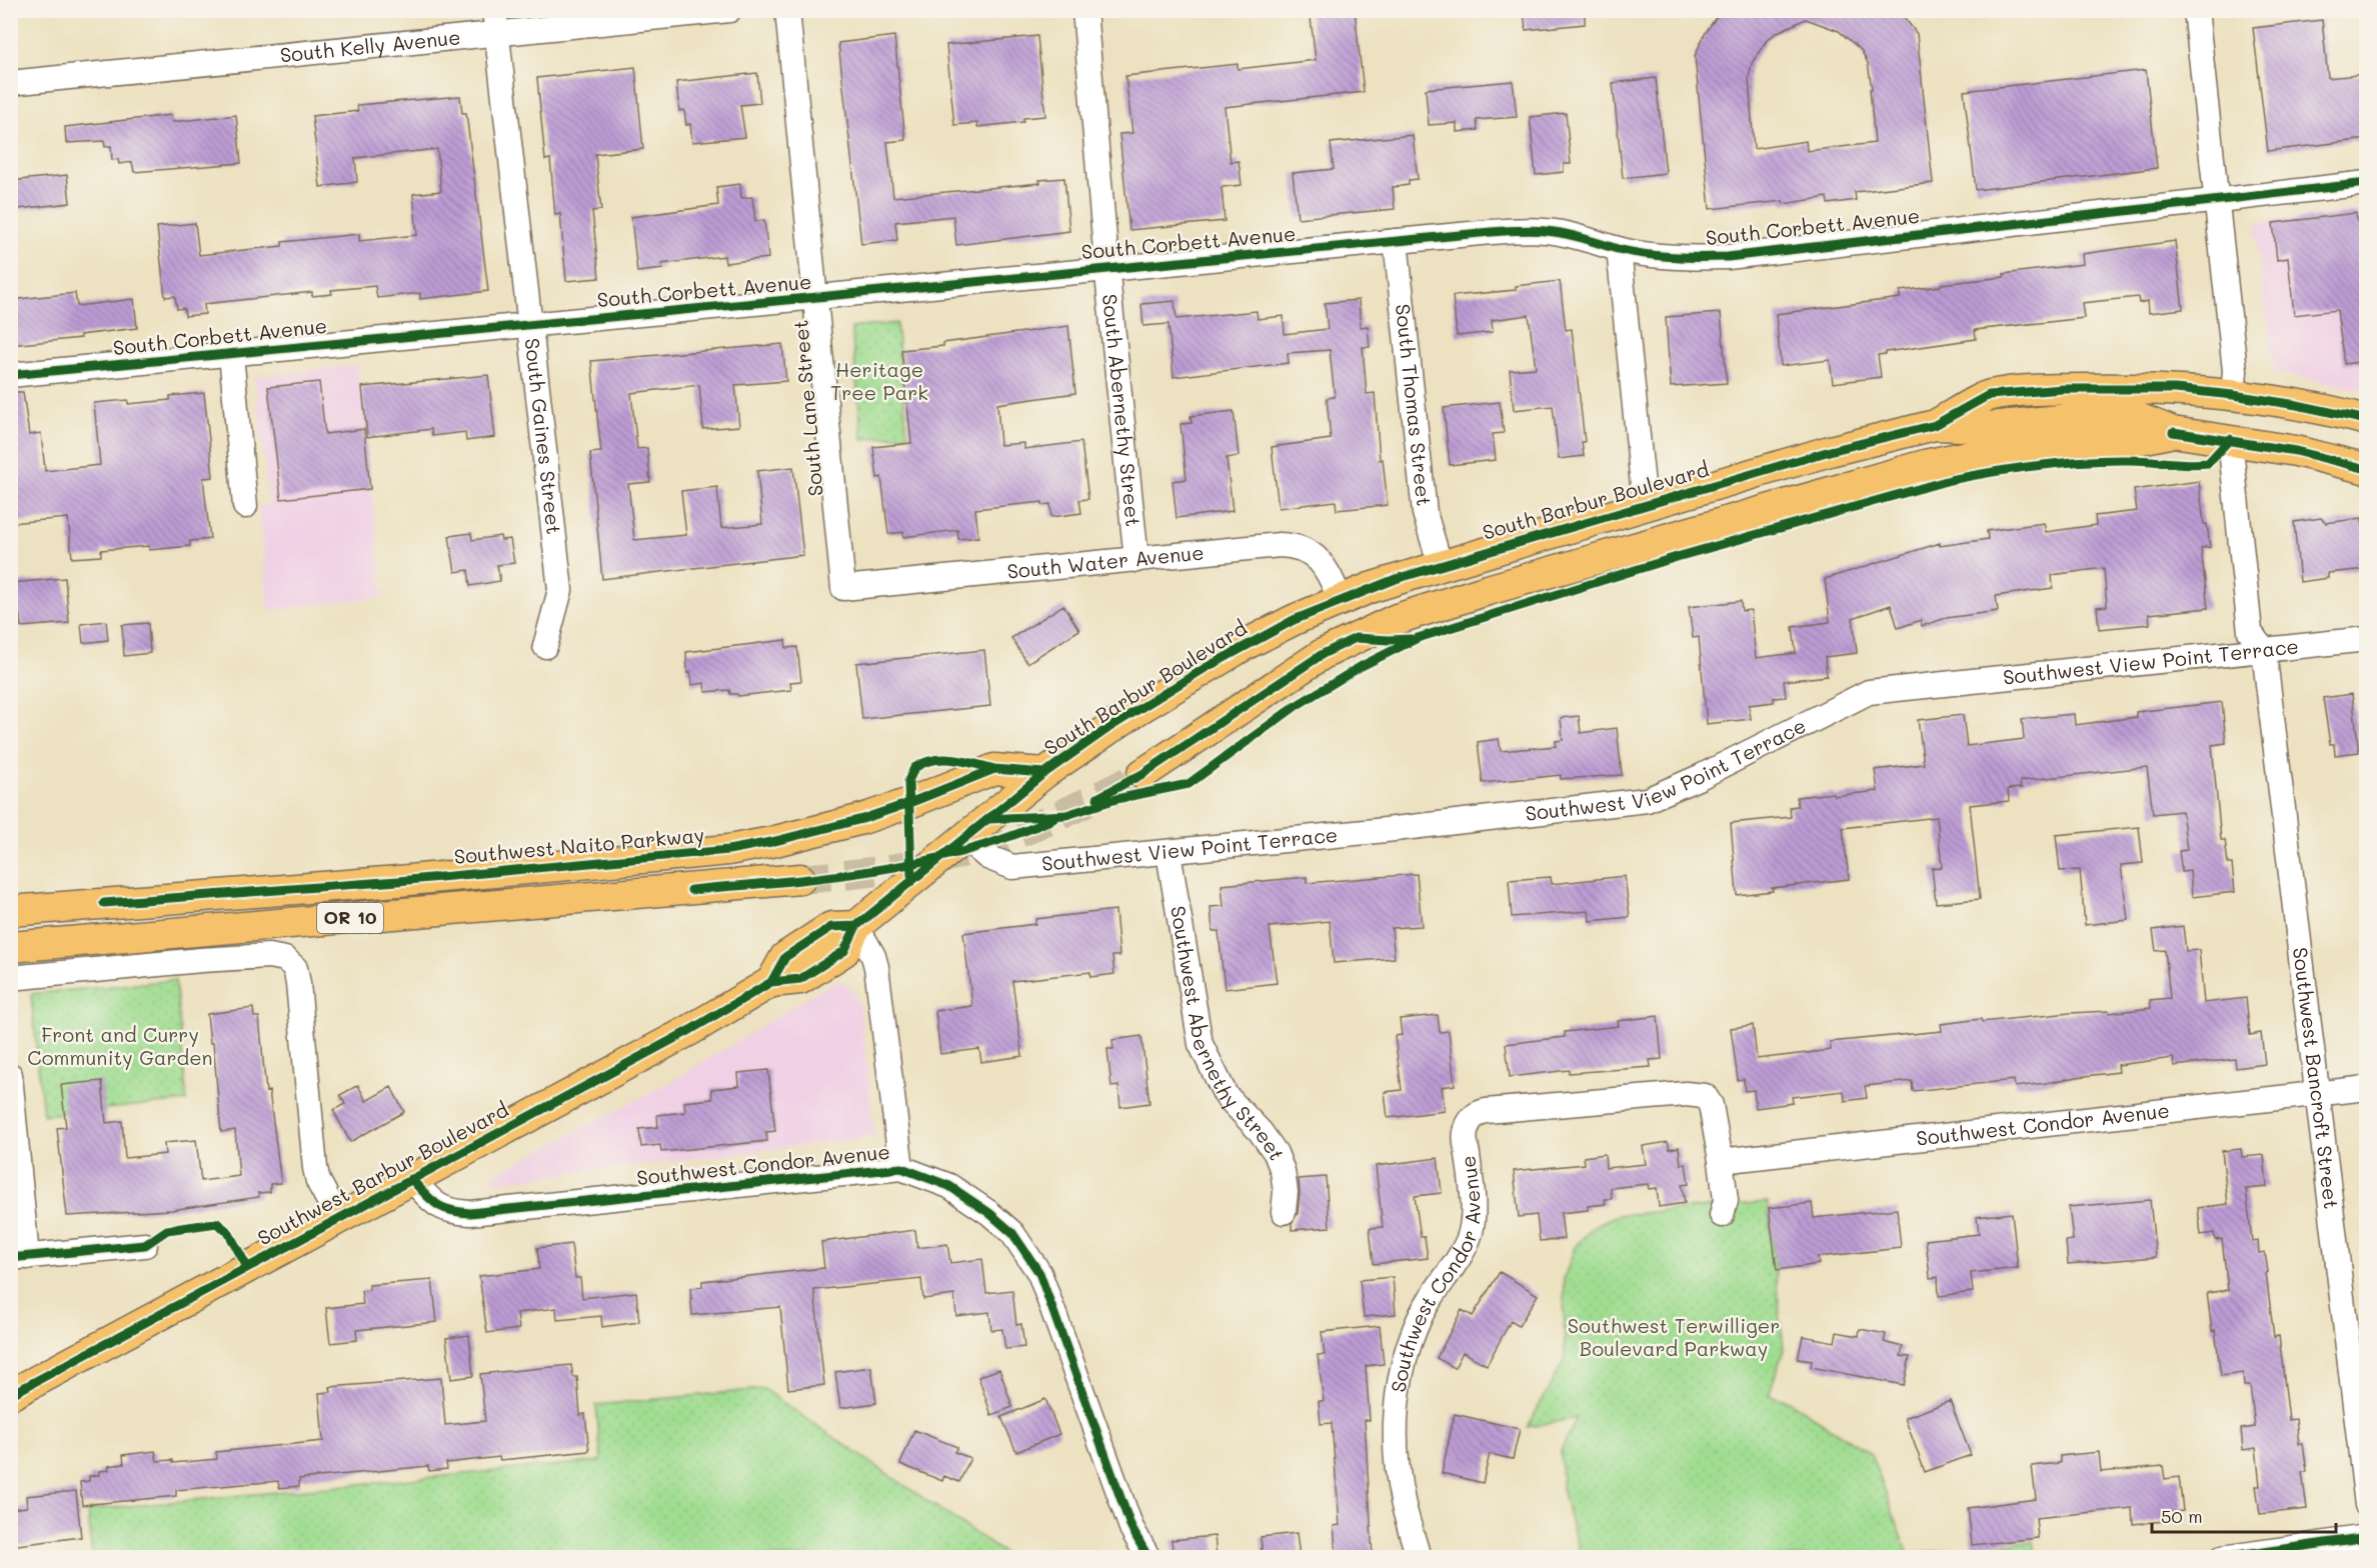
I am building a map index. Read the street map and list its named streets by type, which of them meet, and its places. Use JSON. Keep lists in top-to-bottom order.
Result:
{
  "streets": {
    "main road": [
      "South Barbur Boulevard",
      "Southwest Naito Parkway",
      "OR 10",
      "Southwest Barbur Boulevard"
    ],
    "street": [
      "South Kelly Avenue",
      "South Corbett Avenue",
      "South Thomas Street",
      "South Lane Street",
      "South Abernethy Street",
      "South Gaines Street",
      "South Water Avenue",
      "Southwest View Point Terrace",
      "Southwest Abernethy Street",
      "Southwest Bancroft Street",
      "Southwest Condor Avenue"
    ]
  },
  "crossings": [
    ["South Kelly Avenue", "South Gaines Street"],
    ["South Corbett Avenue", "South Thomas Street"],
    ["South Corbett Avenue", "South Lane Street"],
    ["South Corbett Avenue", "South Abernethy Street"],
    ["South Corbett Avenue", "South Gaines Street"],
    ["South Thomas Street", "South Barbur Boulevard"],
    ["South Lane Street", "South Water Avenue"],
    ["South Abernethy Street", "South Water Avenue"],
    ["South Barbur Boulevard", "South Water Avenue"],
    ["South Barbur Boulevard", "Southwest View Point Terrace"],
    ["South Barbur Boulevard", "Southwest Naito Parkway"],
    ["South Barbur Boulevard", "Southwest Barbur Boulevard"],
    ["Southwest View Point Terrace", "Southwest Abernethy Street"],
    ["Southwest View Point Terrace", "Southwest Bancroft Street"],
    ["Southwest Bancroft Street", "Southwest Condor Avenue"],
    ["Southwest Condor Avenue", "Southwest Barbur Boulevard"]
  ],
  "parks": ["Heritage Tree Park", "Front and Curry Community Garden", "Southwest Terwilliger Boulevard Parkway"],
  "scale_bar": "50 m"
}
